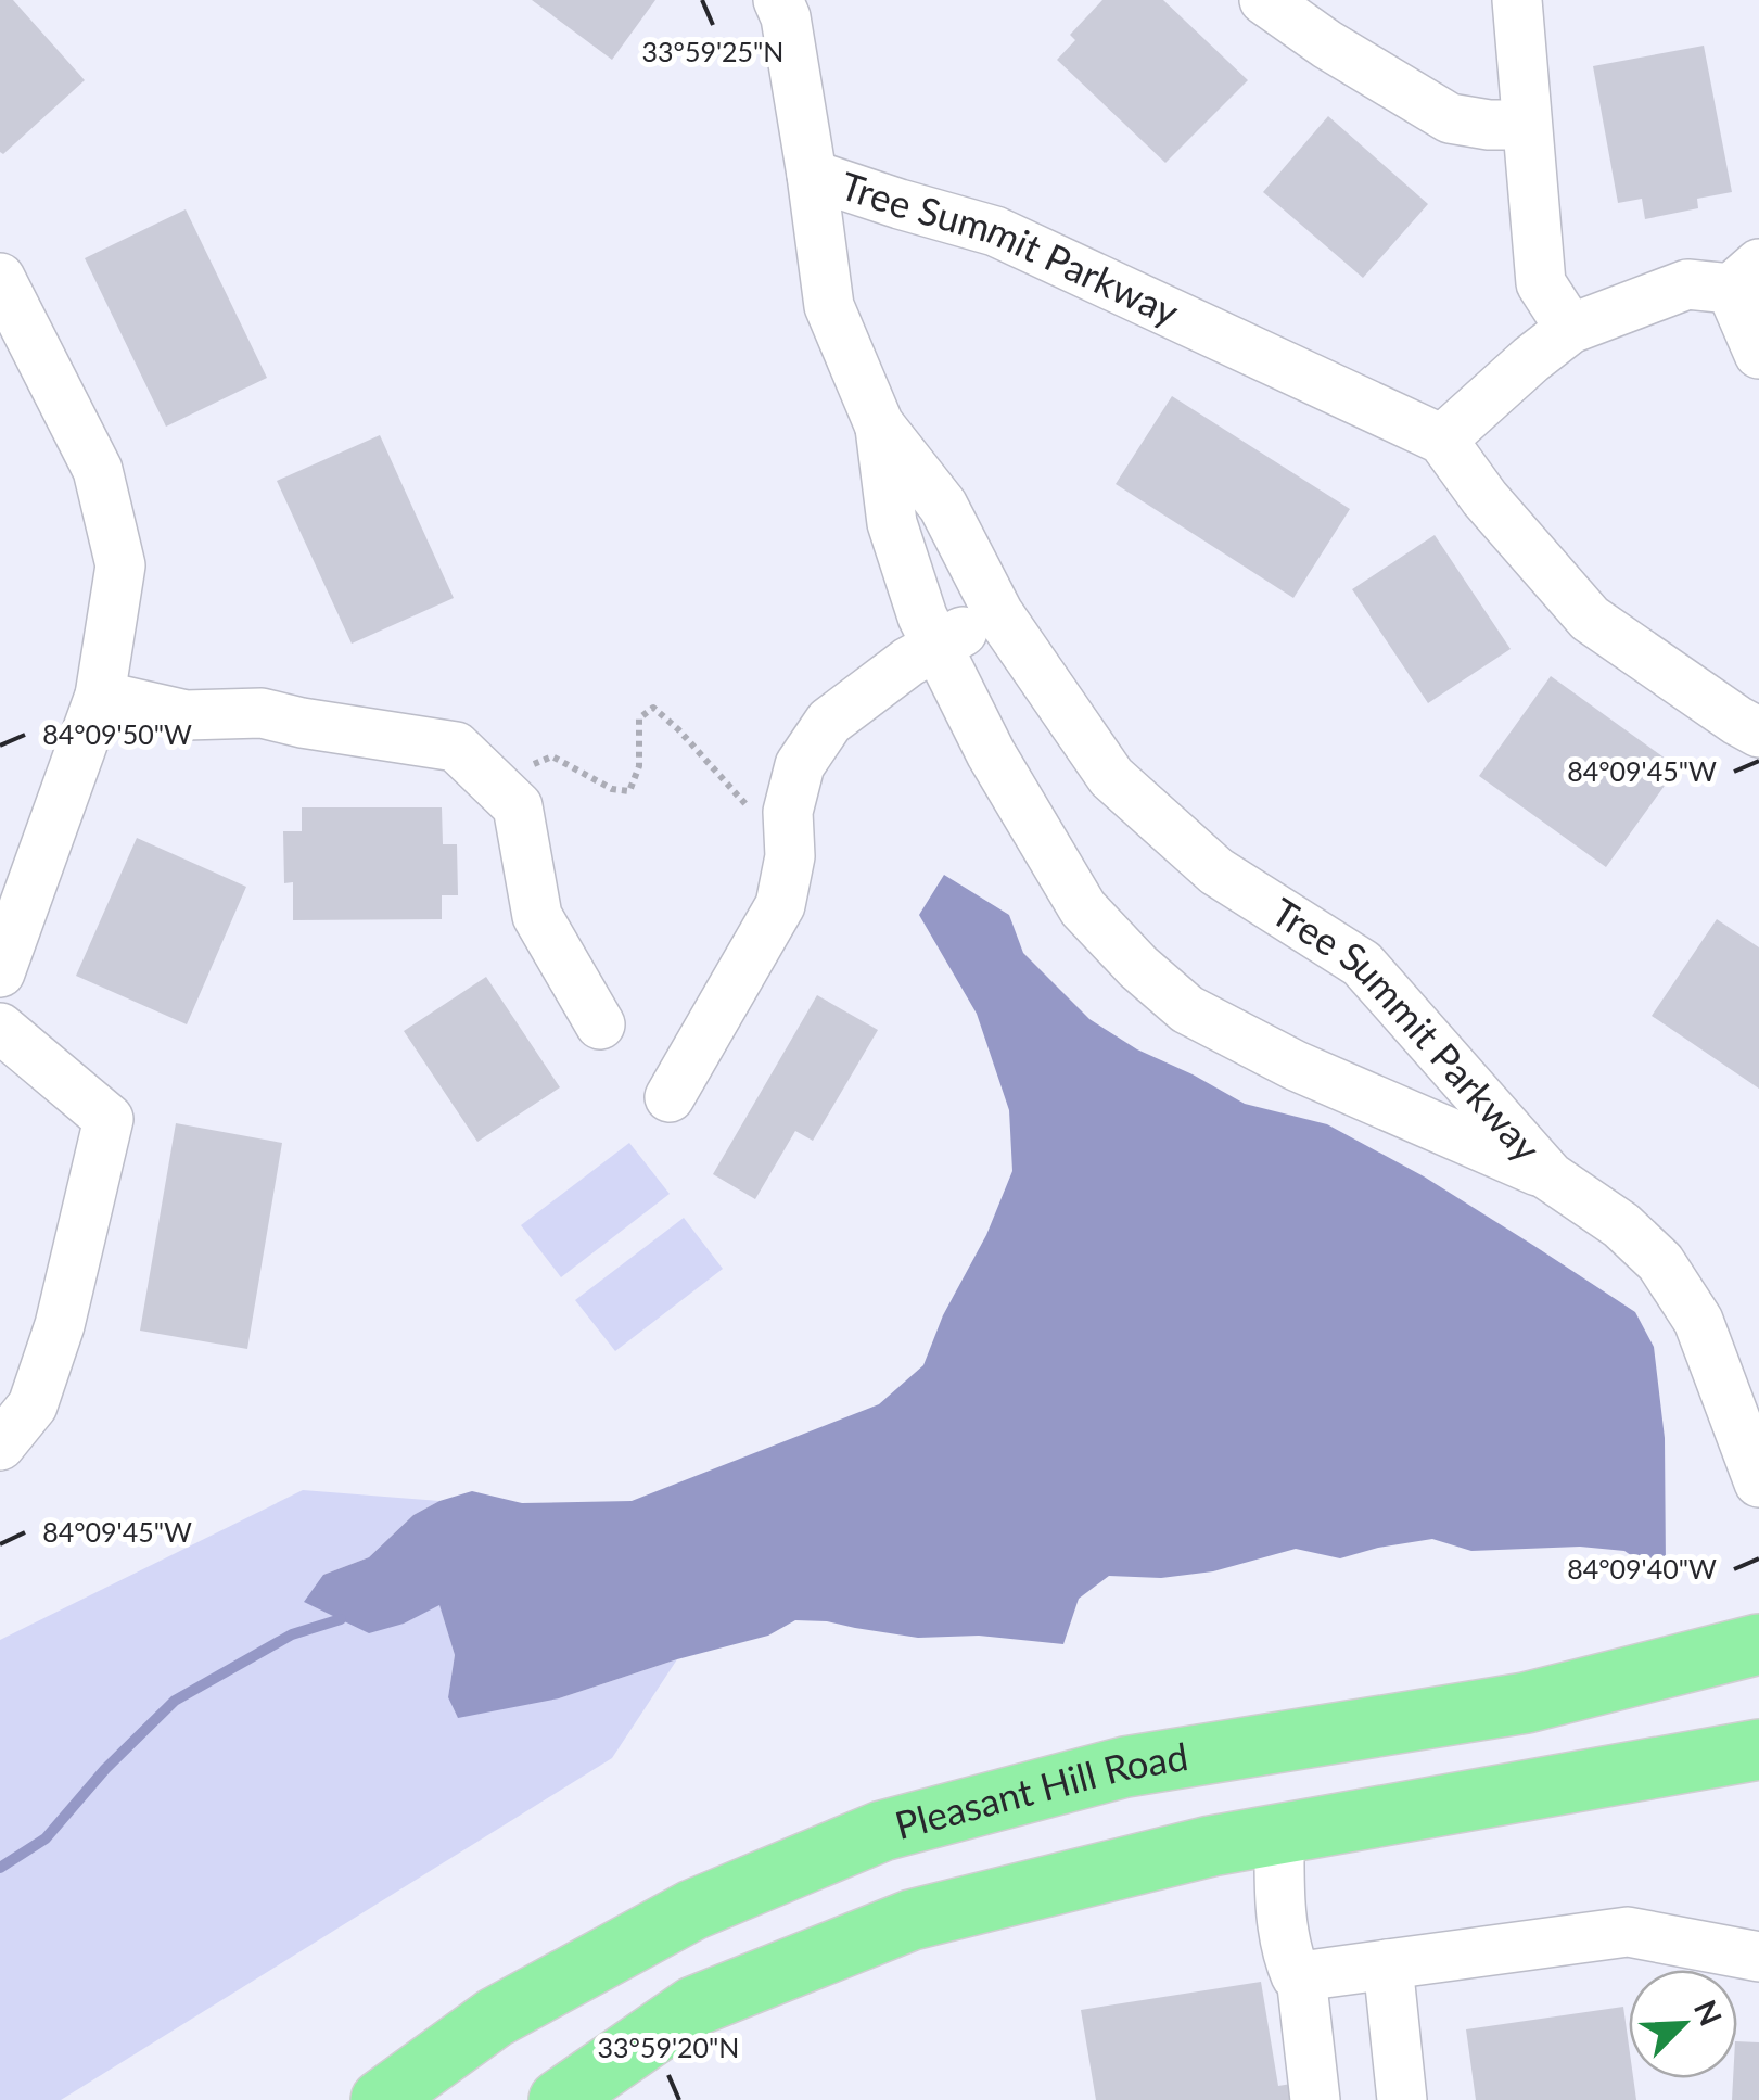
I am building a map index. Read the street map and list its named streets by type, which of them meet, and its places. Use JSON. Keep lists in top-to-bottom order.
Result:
{
  "streets": {
    "highway": ["Pleasant Hill Road"],
    "street": ["Tree Summit Parkway"]
  },
  "north": "top right",
  "coordinates": [
    "33°59'25\"N",
    "84°09'50\"W",
    "84°09'45\"W",
    "84°09'40\"W",
    "33°59'20\"N"
  ]
}
